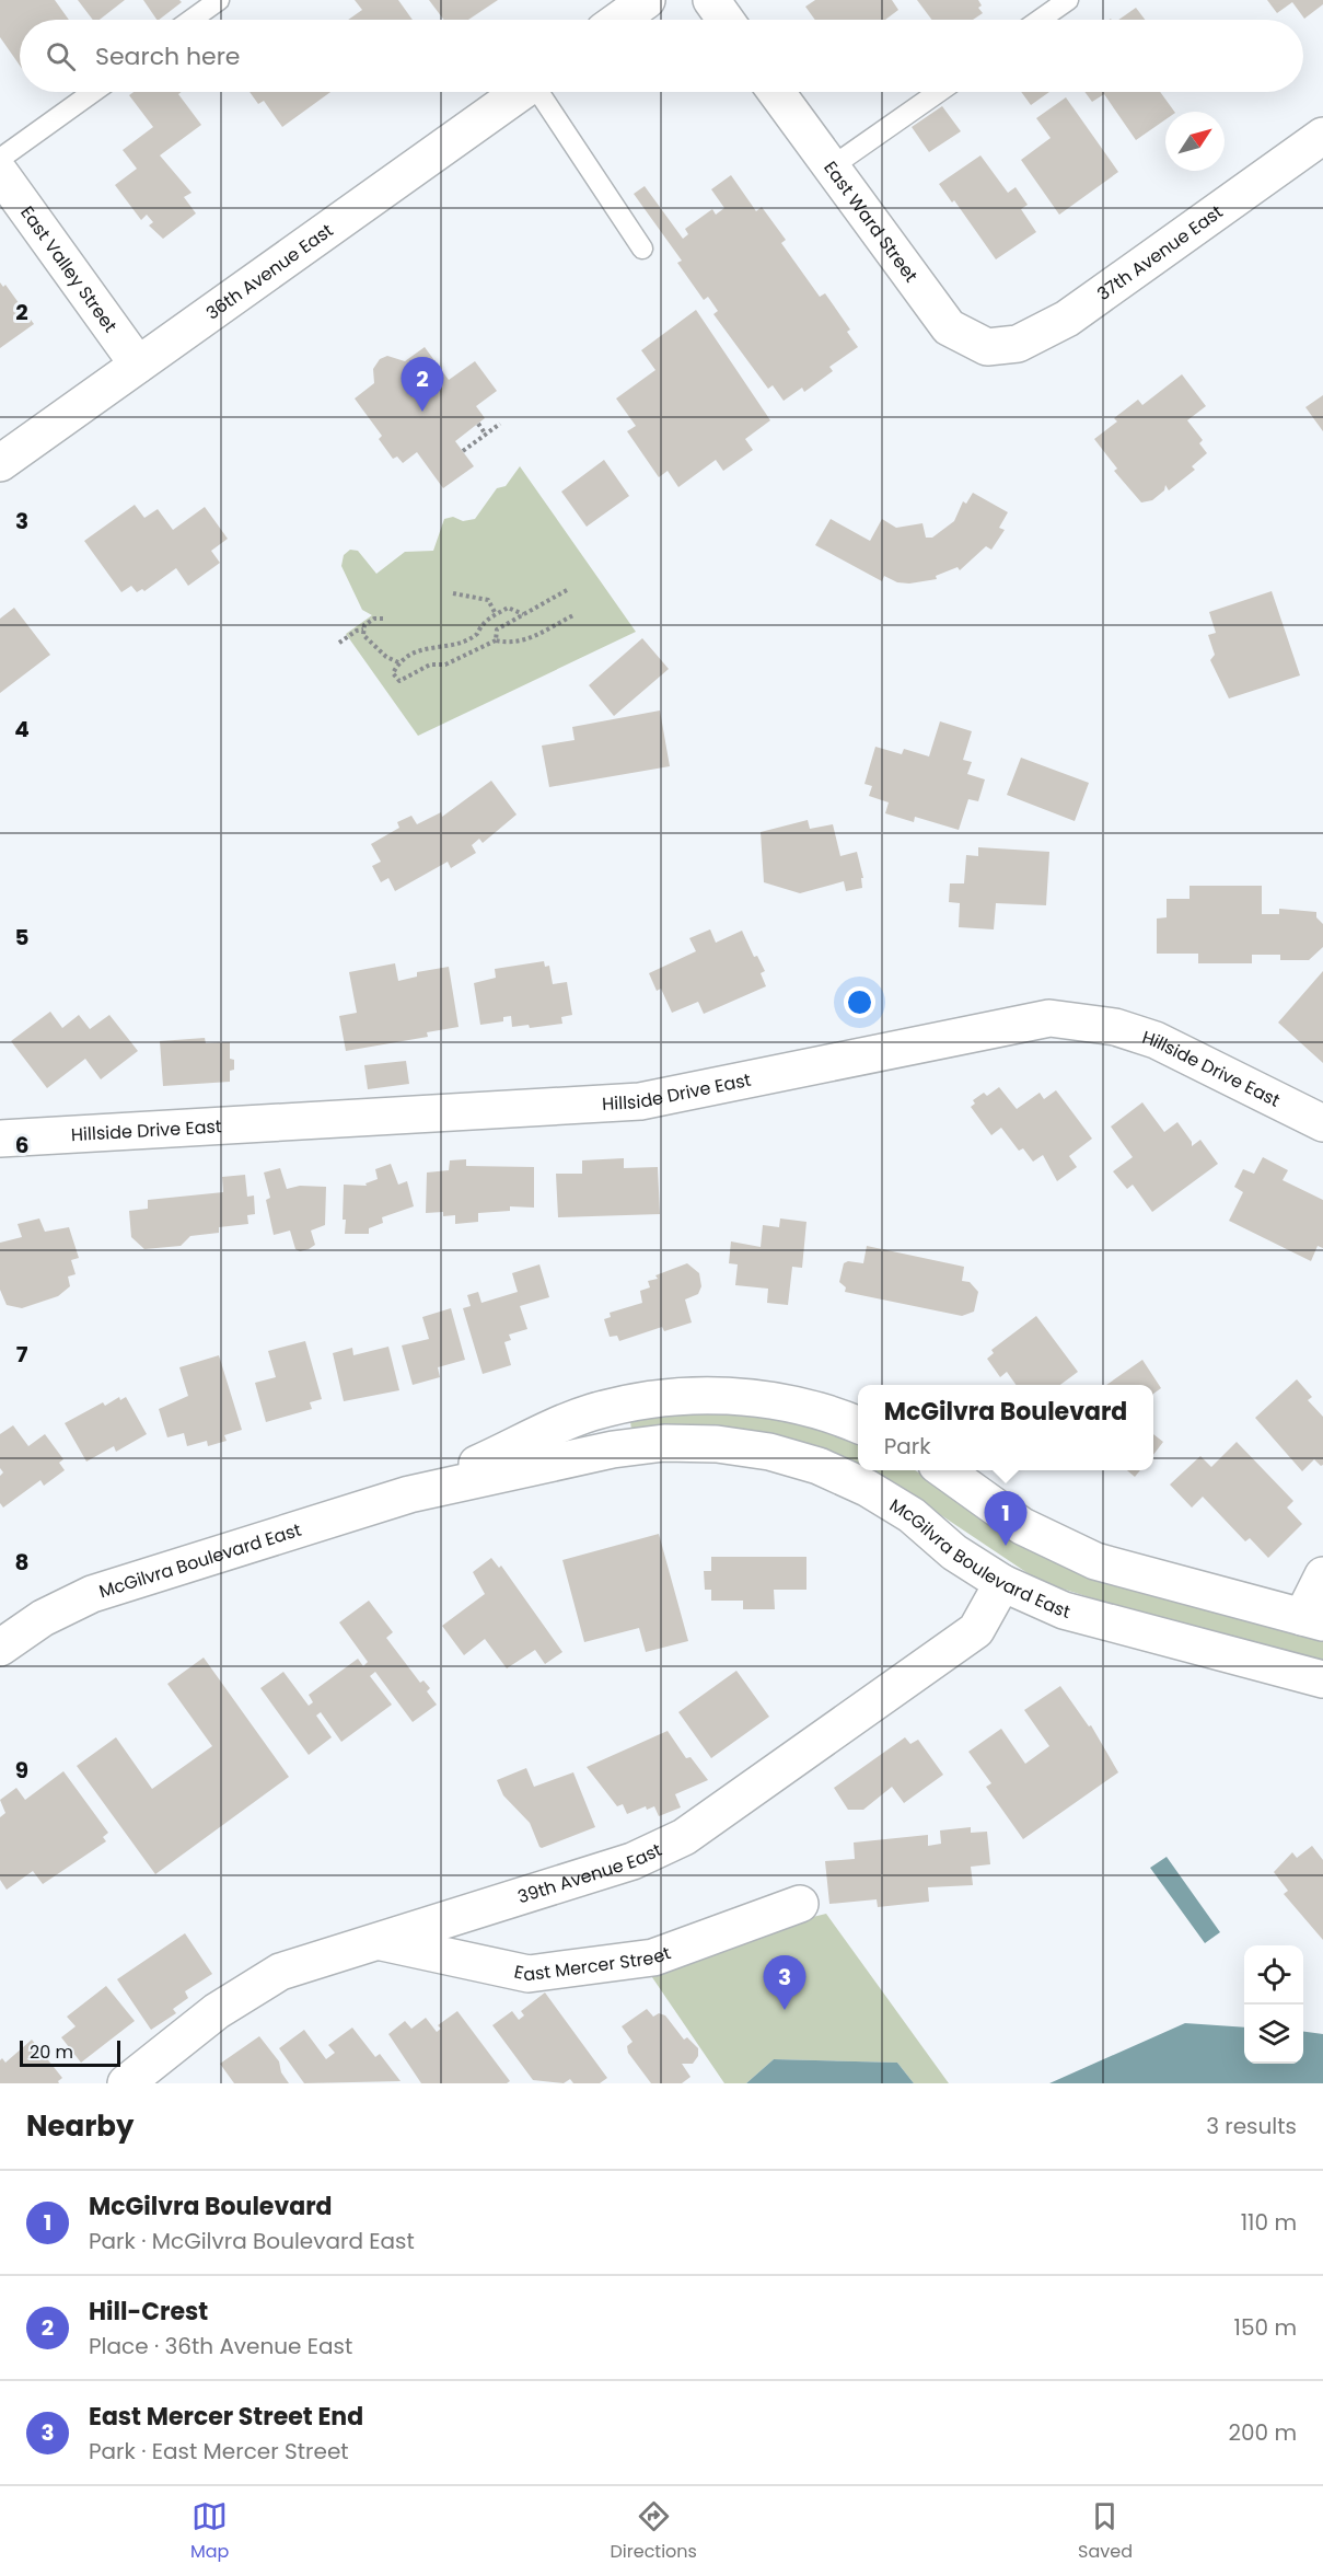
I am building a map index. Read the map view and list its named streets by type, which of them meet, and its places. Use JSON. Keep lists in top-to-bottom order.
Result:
{
  "streets": {
    "street": [
      "East Ward Street",
      "37th Avenue East",
      "East Valley Street",
      "36th Avenue East",
      "Hillside Drive East",
      "McGilvra Boulevard East",
      "39th Avenue East",
      "East Mercer Street"
    ]
  },
  "crossings": [
    ["East Ward Street", "37th Avenue East"],
    ["East Valley Street", "36th Avenue East"],
    ["McGilvra Boulevard East", "39th Avenue East"],
    ["39th Avenue East", "East Mercer Street"]
  ],
  "scale_bar": "20 m",
  "north": "top right",
  "page": {
    "search": "Search here",
    "pins": ["2", "1", "3"],
    "popup": ["McGilvra Boulevard", "Park"],
    "scale": "20 m",
    "heading": ["Nearby", "3 results"],
    "list": [
      {
        "mark": "1",
        "name": "McGilvra Boulevard",
        "note": "Park · McGilvra Boulevard East",
        "value": "110 m"
      },
      {
        "mark": "2",
        "name": "Hill-Crest",
        "note": "Place · 36th Avenue East",
        "value": "150 m"
      },
      {
        "mark": "3",
        "name": "East Mercer Street End",
        "note": "Park · East Mercer Street",
        "value": "200 m"
      }
    ],
    "nav": ["Map", "Directions", "Saved"]
  },
  "grid": {
    "rows": [
      "2",
      "3",
      "4",
      "5",
      "6",
      "7",
      "8",
      "9"
    ]
  }
}
